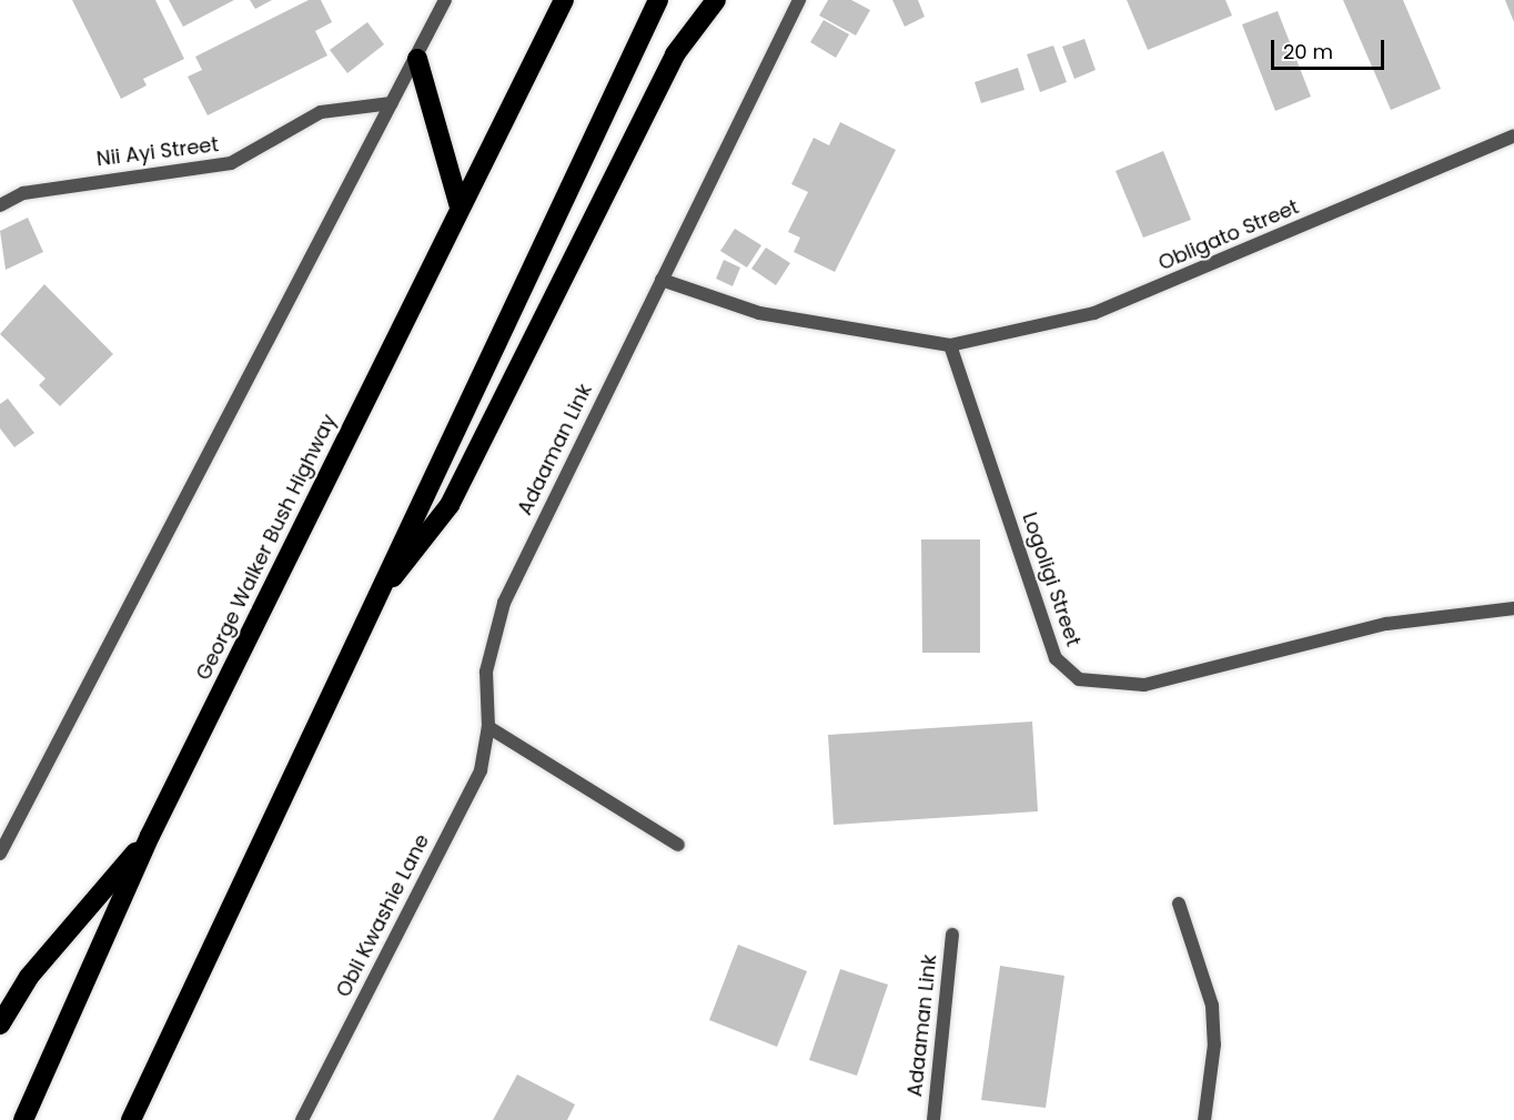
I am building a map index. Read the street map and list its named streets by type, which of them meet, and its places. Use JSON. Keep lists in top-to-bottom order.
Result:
{
  "streets": {
    "highway": ["George Walker Bush Highway"],
    "street": [
      "Nii Ayi Street",
      "Obligato Street",
      "Adaaman Link",
      "Logoligi Street",
      "Obli Kwashie Lane"
    ]
  },
  "crossings": [
    ["Obligato Street", "Logoligi Street"],
    ["Adaaman Link", "Obli Kwashie Lane"]
  ],
  "scale_bar": "20 m"
}
